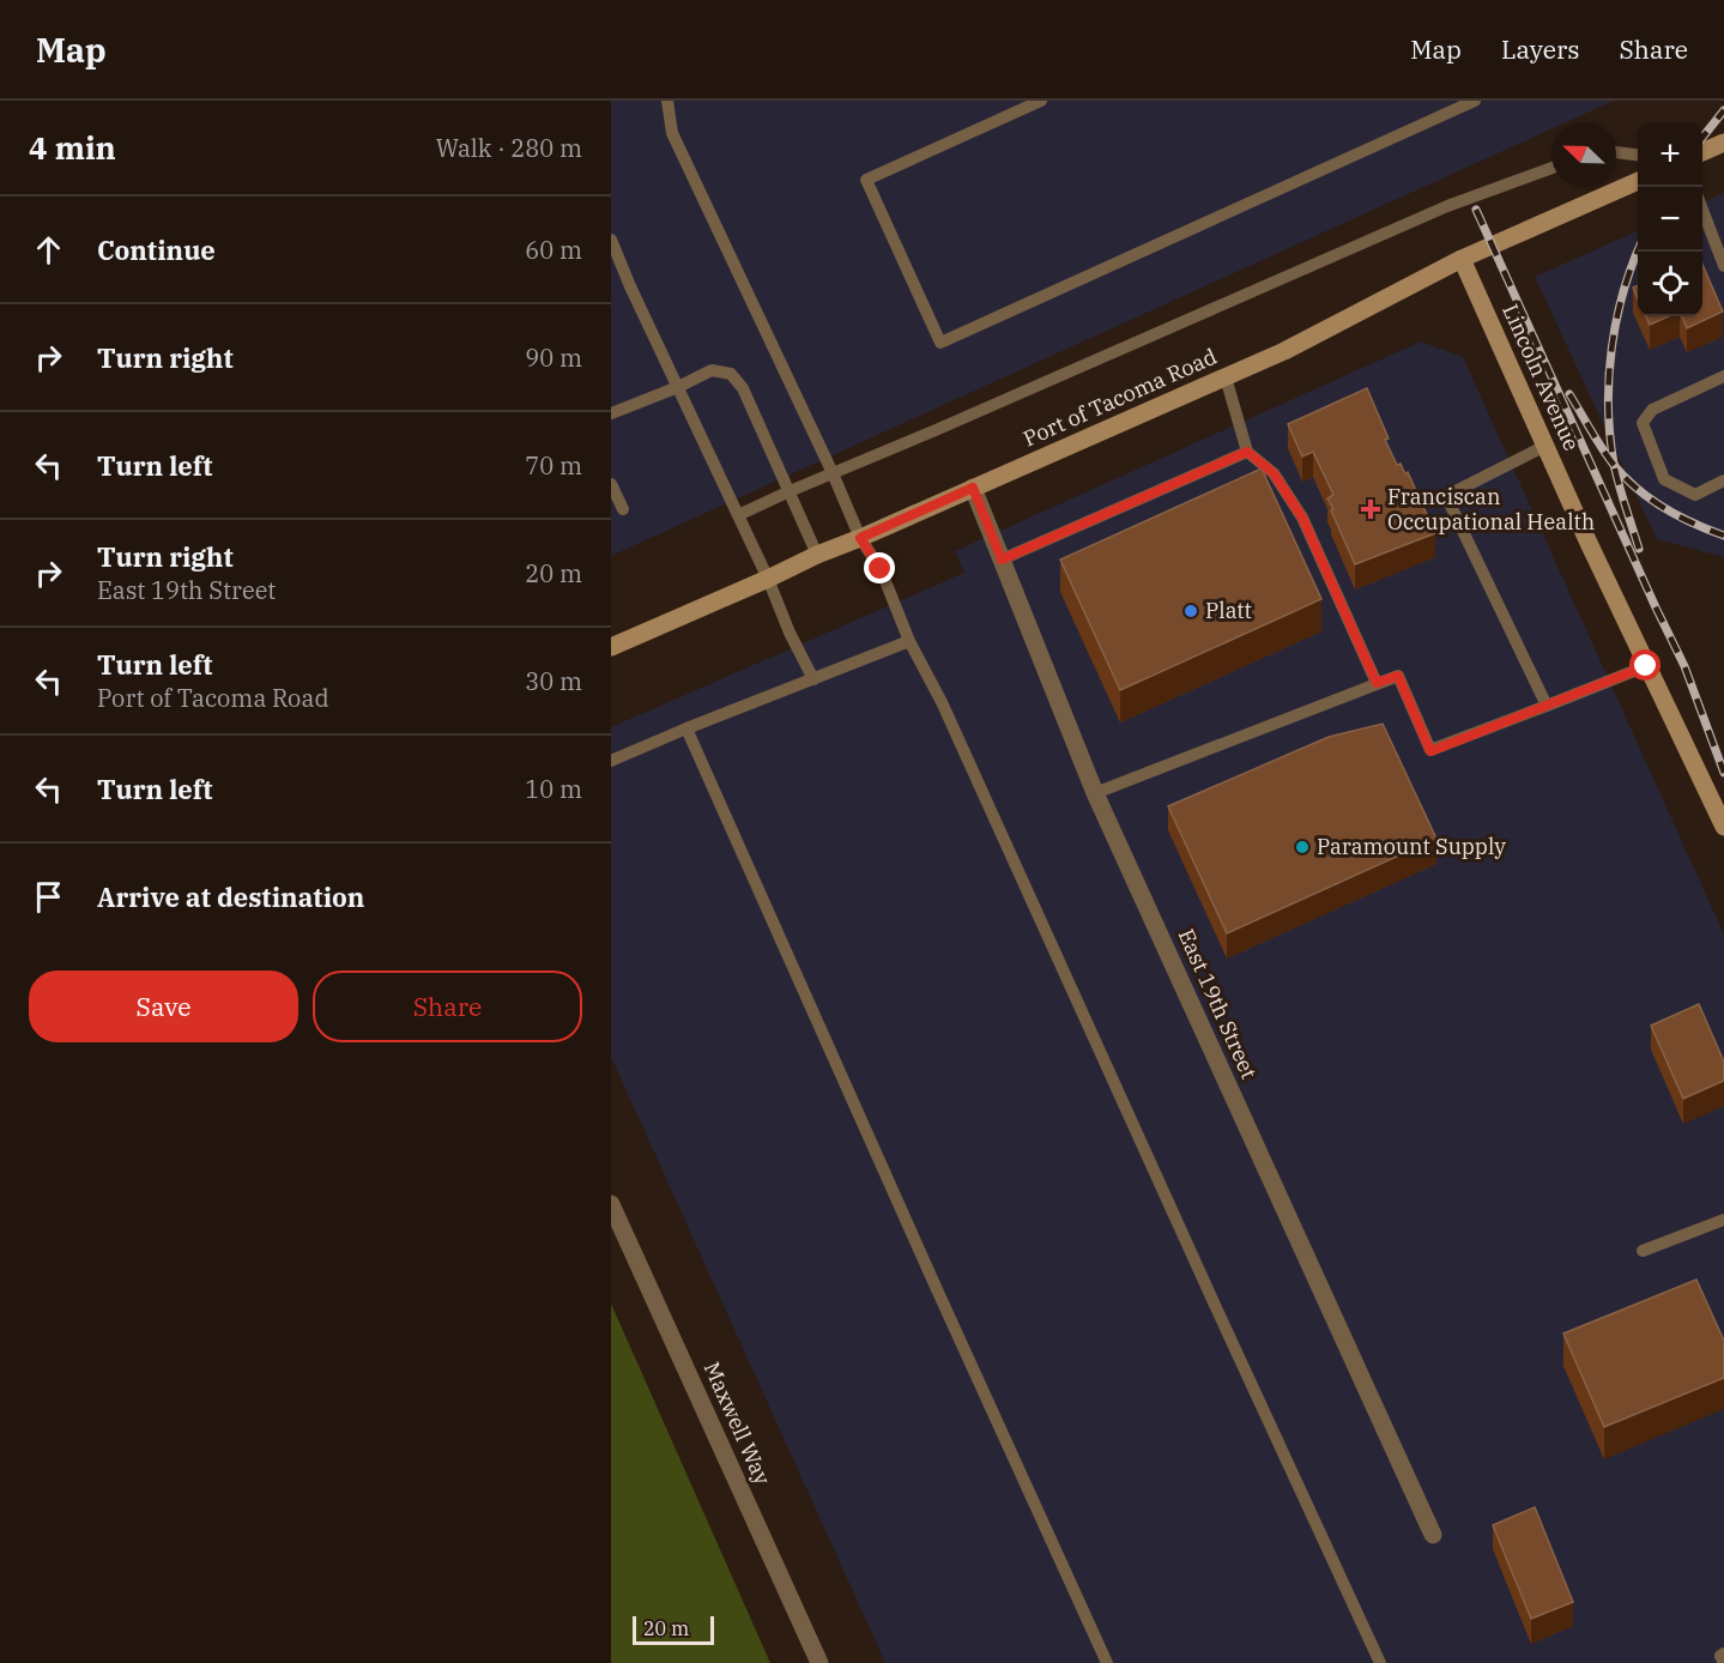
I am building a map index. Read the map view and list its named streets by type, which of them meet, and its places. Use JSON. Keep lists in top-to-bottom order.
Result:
{
  "streets": {
    "main road": ["Lincoln Avenue", "Port of Tacoma Road"],
    "street": ["East 19th Street", "Maxwell Way"]
  },
  "crossings": [
    ["Lincoln Avenue", "Port of Tacoma Road"],
    ["Port of Tacoma Road", "East 19th Street"]
  ],
  "places": {
    "health": ["Franciscan Occupational Health"],
    "other": ["Platt", "Paramount Supply"]
  },
  "scale_bar": "20 m",
  "north": "top left",
  "page": {
    "header": "Map",
    "nav": ["Map", "Layers", "Share"],
    "heading": ["4 min", "Walk · 280 m"],
    "map_buttons": ["+", "−"],
    "list": [
      ["Continue", "60 m"],
      ["Turn right", "90 m"],
      ["Turn left", "70 m"],
      ["Turn right", "East 19th Street", "20 m"],
      ["Turn left", "Port of Tacoma Road", "30 m"],
      ["Turn left", "10 m"],
      "Arrive at destination"
    ],
    "buttons": ["Save", "Share"],
    "scale": "20 m"
  }
}
